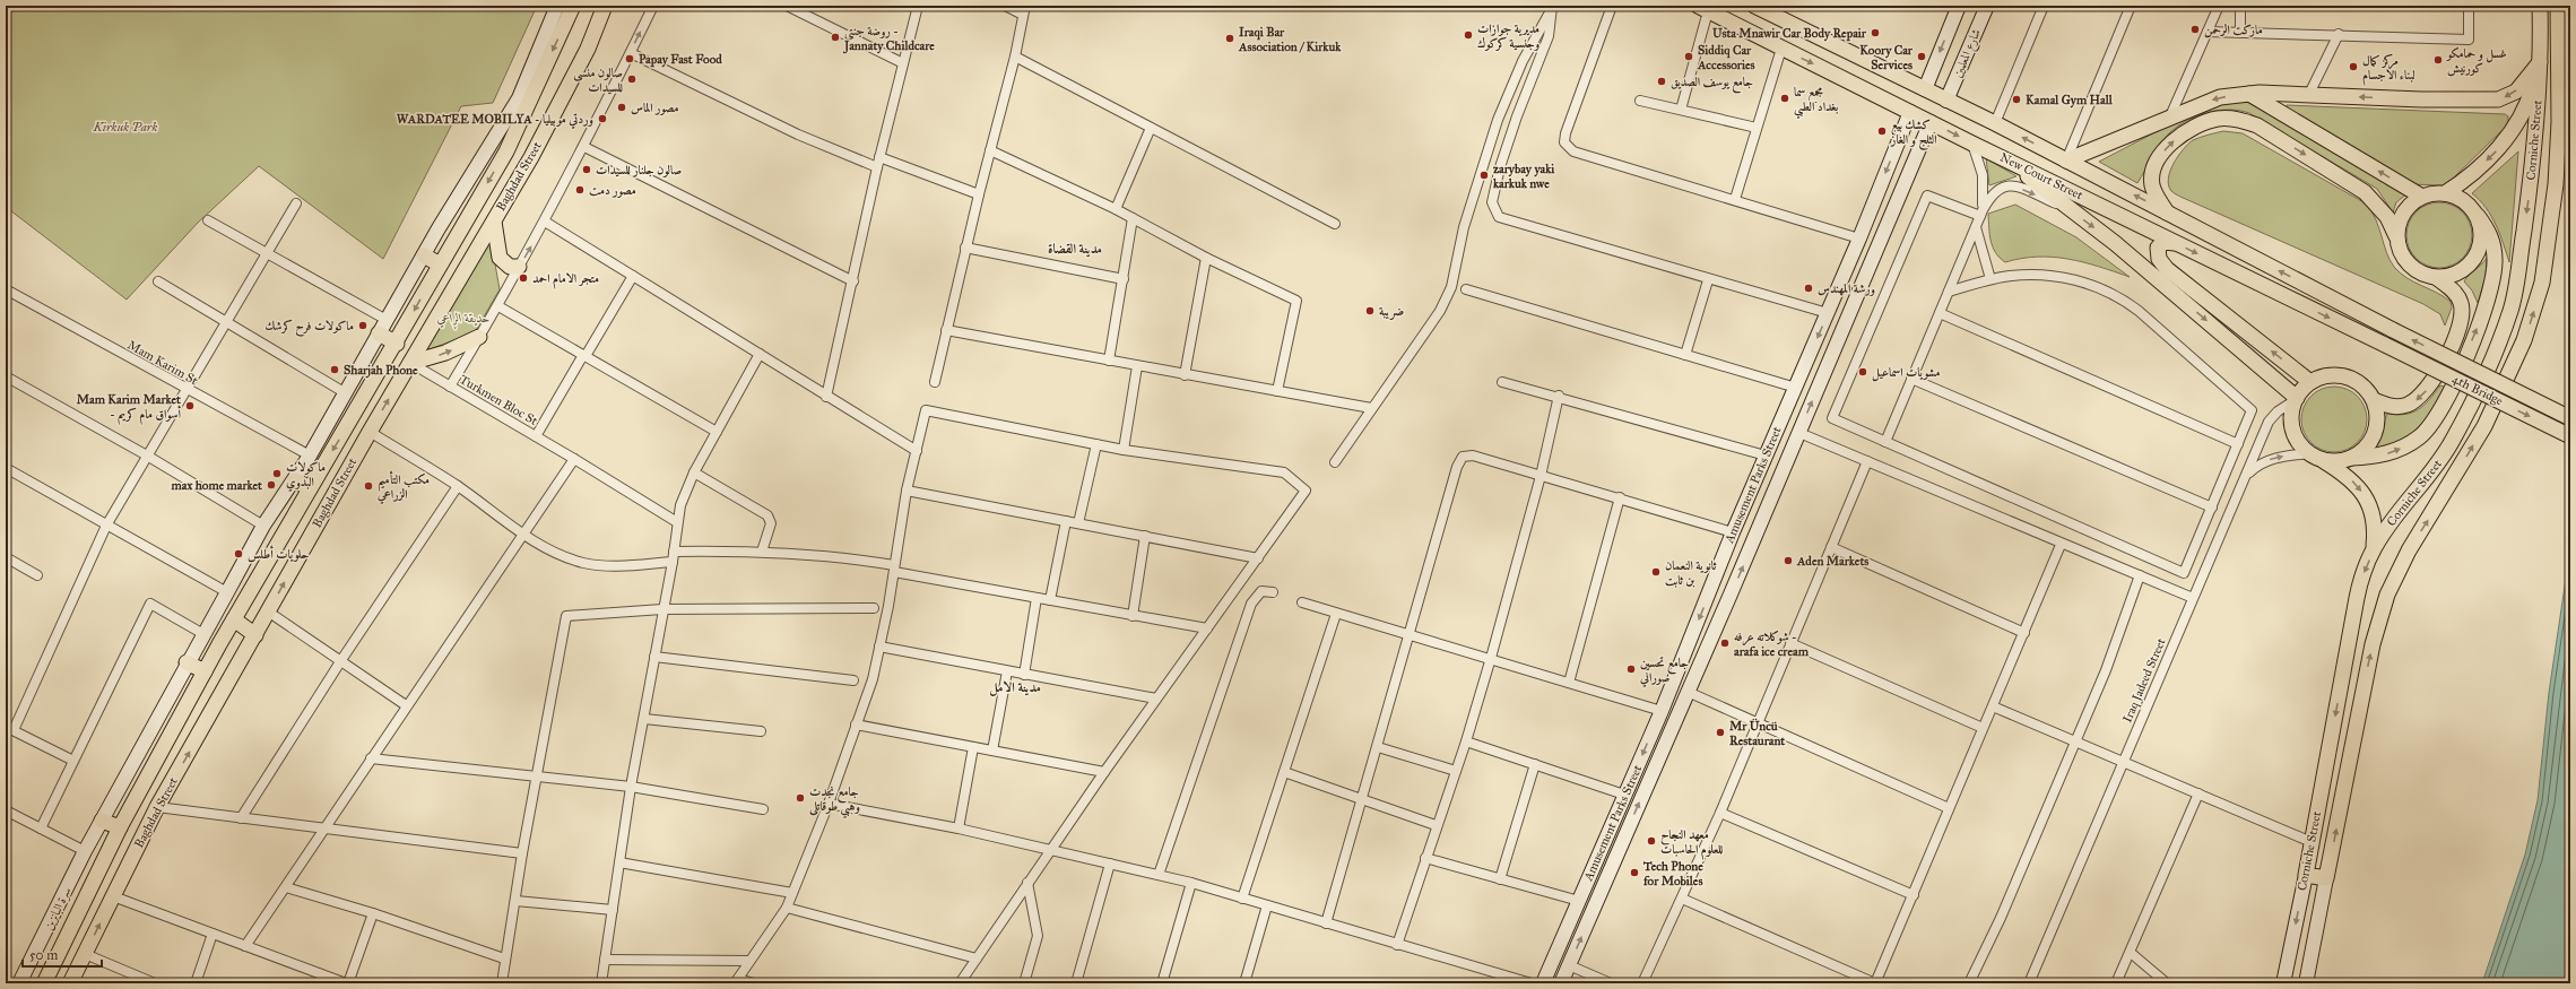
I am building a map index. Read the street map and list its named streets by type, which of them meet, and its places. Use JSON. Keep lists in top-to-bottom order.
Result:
{
  "streets": {
    "main road": [
      "شارع المعلمين",
      "Corniche Street",
      "Baghdad Street",
      "New Court Street",
      "4th Bridge",
      "Amusement Parks Street",
      "سرة البانزين"
    ],
    "street": ["Mam Karim St", "Turkmen Bloc St", "Iraq Jadeed Street"]
  },
  "crossings": [
    ["شارع المعلمين", "New Court Street"],
    ["Baghdad Street", "Turkmen Bloc St"],
    ["New Court Street", "4th Bridge"],
    ["New Court Street", "Amusement Parks Street"],
    ["Mam Karim St", "سرة البانزين"]
  ],
  "districts": ["مدينة القضاة", "مدينة الامل"],
  "parks": ["Kirkuk Park", "حدیقة الڕاعي"],
  "places": [
    "ماركت الرحمن",
    "Usta Mnawir Car Body Repair",
    "مديرية جوازات وجنسية كركوك",
    "روضة جنتي - Jannaty Childcare",
    "Iraqi Bar Association / Kirkuk",
    "Siddiq Car Accessories",
    "Koory Car Services",
    "Papay Fast Food",
    "غسل و حمامكو كورنيش",
    "مركز كمال لبناء الاجسام",
    "صالون منسى للسيدات",
    "جامع يوسف الصديق",
    "مجمع سما بغداد الطبي",
    "Kamal Gym Hall",
    "مصور الماس",
    "WARDATEE MOBILYA - وردتي موبيليا",
    "كشك بيع الثلج و الغاز",
    "صالون جلنار للسيدات",
    "zarybay yaki karkuk nwe",
    "مصور دمت",
    "متجر الامام احمد",
    "ورشة المهندس",
    "ضريبة",
    "ماكولات فرح كرشك",
    "Sharjah Phone",
    "مشويات اسماعيل",
    "Mam Karim Market - أسواق مام كريم",
    "ماكولات البدوي",
    "max home market",
    "مكتب التأميم الزراعي",
    "حلويات أطلس",
    "Aden Markets",
    "ثانوية النعمان بن ثابت",
    "شوكلاته عرفه - arafa ice cream",
    "جامع تحسين صوراني",
    "Mr Üncü Restaurant",
    "جامع نجدت وهبي طوقاتلى",
    "معهد النجاح للعلوم الحاسبات",
    "Tech Phone for Mobiles"
  ],
  "scale_bar": "50 m"
}
